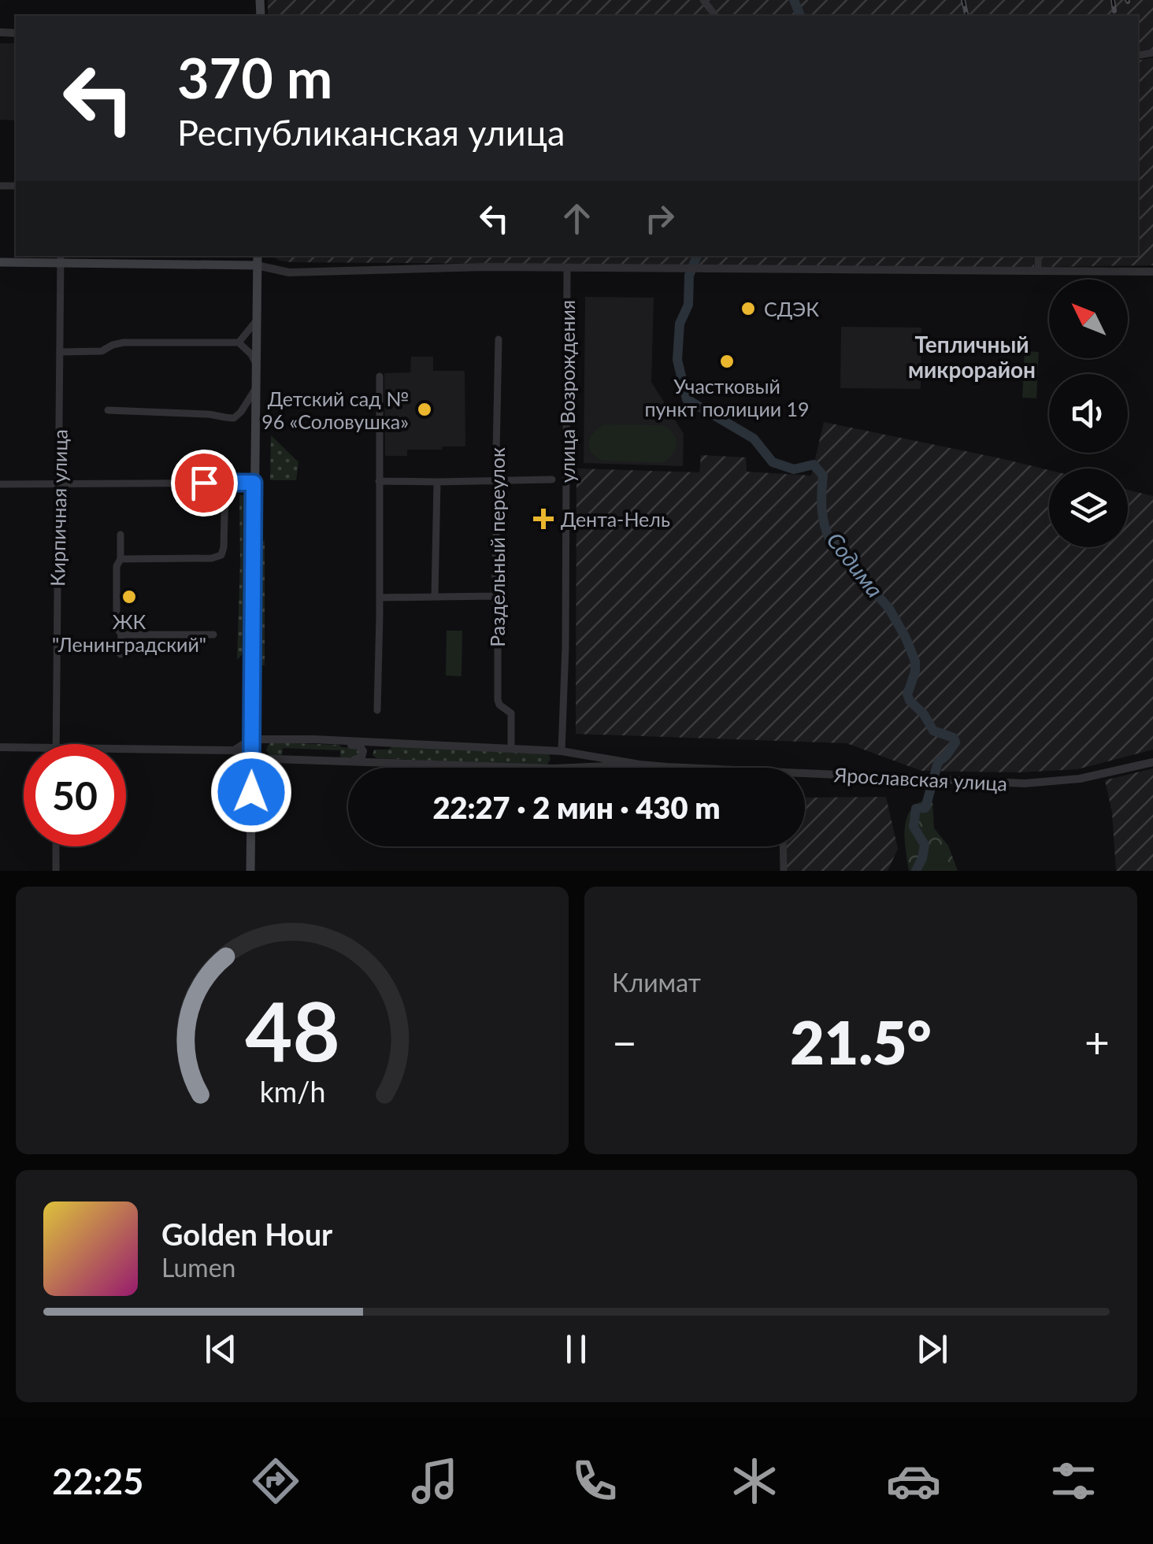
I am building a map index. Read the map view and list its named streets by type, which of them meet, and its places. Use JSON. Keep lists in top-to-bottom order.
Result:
{
  "streets": {
    "street": [
      "улица Возрождения",
      "Кирпичная улица",
      "Раздельный переулок",
      "Ярославская улица"
    ]
  },
  "crossings": [
    ["улица Возрождения", "Ярославская улица"],
    ["Раздельный переулок", "Ярославская улица"]
  ],
  "districts": ["Тепличный микрорайон"],
  "water": ["Содима"],
  "places": {
    "other": [
      "СДЭК",
      "Участковый пункт полиции 19",
      "Детский сад № 96 «Соловушка»",
      "ЖК \"Ленинградский\""
    ],
    "health": ["Дента-Нель"]
  },
  "north": "top left",
  "page": {
    "turn": ["370 m", "Республиканская улица"],
    "limit": "50",
    "trip": "22:27 · 2 мин · 430 m",
    "tile": "Климат",
    "heat": ["−", "21.5°", "+"],
    "song": ["Golden Hour", "Lumen"],
    "tabs": "22:25",
    "gauge": ["48", "km/h"]
  }
}
